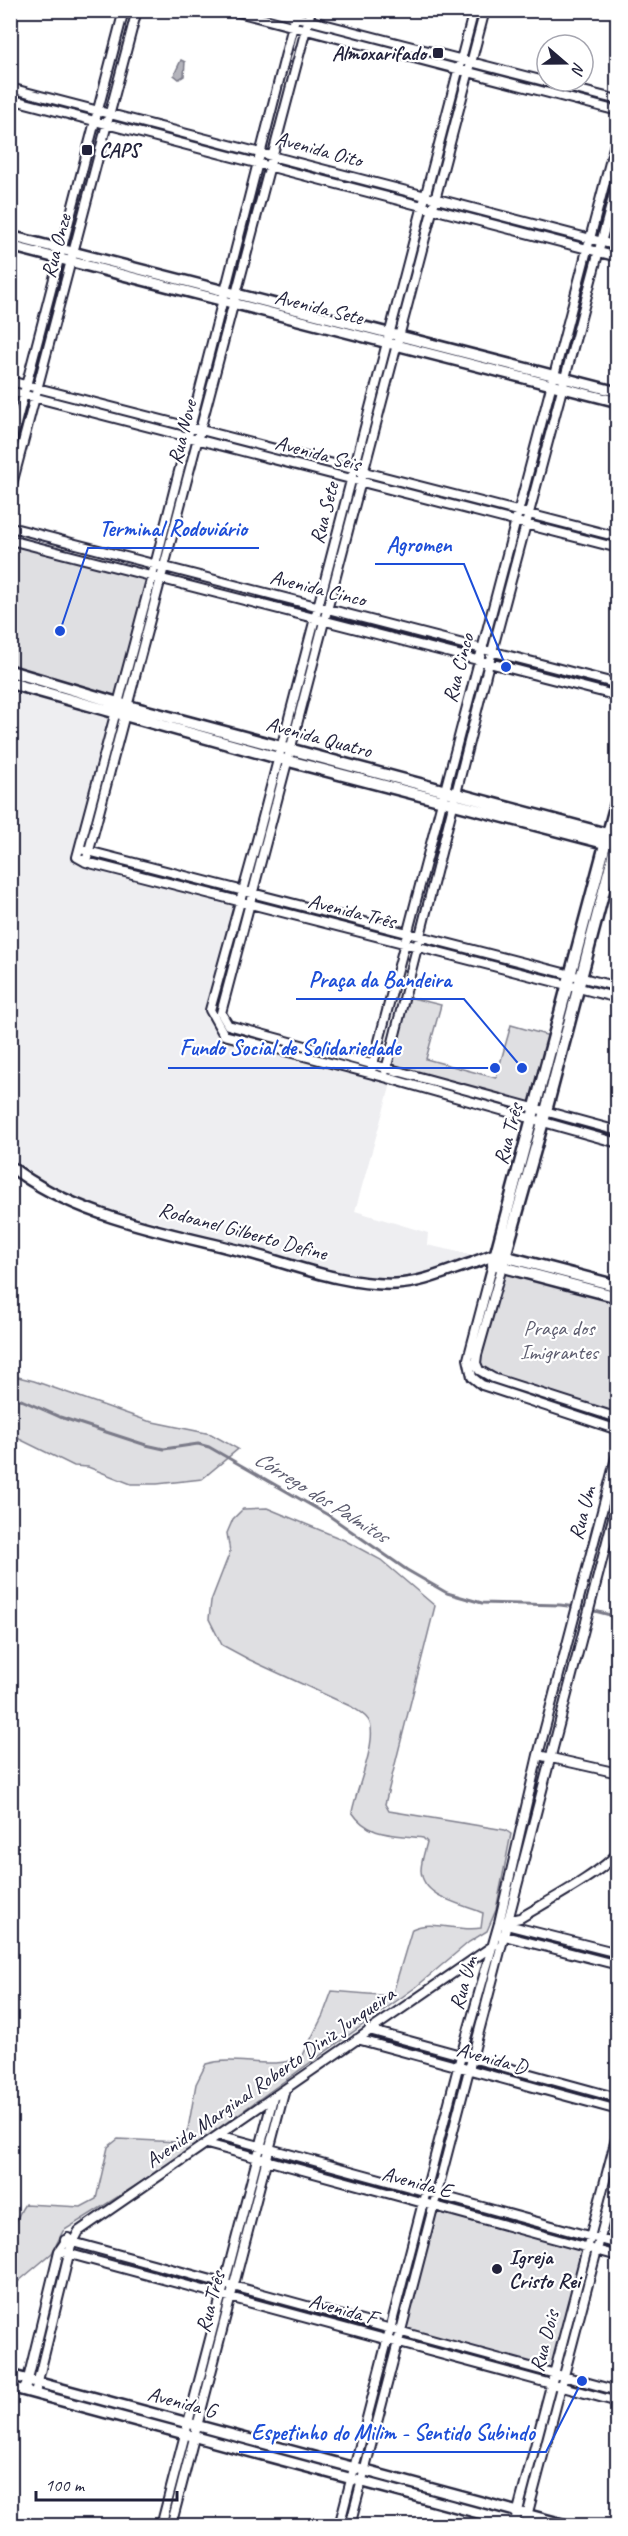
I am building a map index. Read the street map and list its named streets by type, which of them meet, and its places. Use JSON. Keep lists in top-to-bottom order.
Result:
{
  "streets": {
    "main road": ["Avenida Quatro", "Rua Três", "Rodoanel Gilberto Define"],
    "street": [
      "Avenida Oito",
      "Rua Onze",
      "Avenida Sete",
      "Rua Nove",
      "Avenida Seis",
      "Rua Sete",
      "Avenida Cinco",
      "Rua Cinco",
      "Avenida Três",
      "Rua Um",
      "Avenida D",
      "Avenida Marginal Roberto Diniz Junqueira",
      "Avenida E",
      "Avenida F",
      "Rua Dois",
      "Avenida G"
    ]
  },
  "crossings": [
    ["Avenida Oito", "Rua Onze"],
    ["Avenida Oito", "Rua Nove"],
    ["Avenida Oito", "Rua Sete"],
    ["Avenida Oito", "Rua Cinco"],
    ["Rua Onze", "Avenida Sete"],
    ["Rua Onze", "Avenida Seis"],
    ["Avenida Sete", "Rua Nove"],
    ["Avenida Sete", "Rua Sete"],
    ["Avenida Sete", "Rua Cinco"],
    ["Rua Nove", "Avenida Seis"],
    ["Rua Nove", "Avenida Cinco"],
    ["Rua Nove", "Avenida Quatro"],
    ["Rua Nove", "Avenida Três"],
    ["Avenida Seis", "Rua Sete"],
    ["Avenida Seis", "Rua Cinco"],
    ["Rua Sete", "Avenida Cinco"],
    ["Rua Sete", "Avenida Quatro"],
    ["Rua Sete", "Avenida Três"],
    ["Avenida Cinco", "Rua Cinco"],
    ["Rua Cinco", "Avenida Quatro"],
    ["Rua Cinco", "Avenida Três"],
    ["Avenida Quatro", "Rua Três"],
    ["Avenida Três", "Rua Três"],
    ["Rua Três", "Rodoanel Gilberto Define"],
    ["Rua Três", "Avenida Marginal Roberto Diniz Junqueira"],
    ["Rua Três", "Avenida E"],
    ["Rua Três", "Avenida F"],
    ["Rua Três", "Avenida G"],
    ["Rua Um", "Avenida D"],
    ["Rua Um", "Avenida Marginal Roberto Diniz Junqueira"],
    ["Rua Um", "Avenida E"],
    ["Rua Um", "Avenida F"],
    ["Rua Um", "Avenida G"],
    ["Avenida D", "Avenida Marginal Roberto Diniz Junqueira"],
    ["Avenida Marginal Roberto Diniz Junqueira", "Avenida E"],
    ["Avenida Marginal Roberto Diniz Junqueira", "Avenida F"],
    ["Avenida E", "Rua Dois"],
    ["Avenida F", "Rua Dois"],
    ["Rua Dois", "Avenida G"]
  ],
  "water": ["Córrego dos Palmitos"],
  "parks": ["Praça dos Imigrantes"],
  "places": {
    "transit": ["Almoxarifado", "CAPS"],
    "other": [
      "Terminal Rodoviário",
      "Agromen",
      "Fundo Social de Solidariedade",
      "Praça da Bandeira",
      "Igreja Cristo Rei",
      "Espetinho do Milim - Sentido Subindo"
    ]
  },
  "scale_bar": "100 m",
  "north": "right"
}
